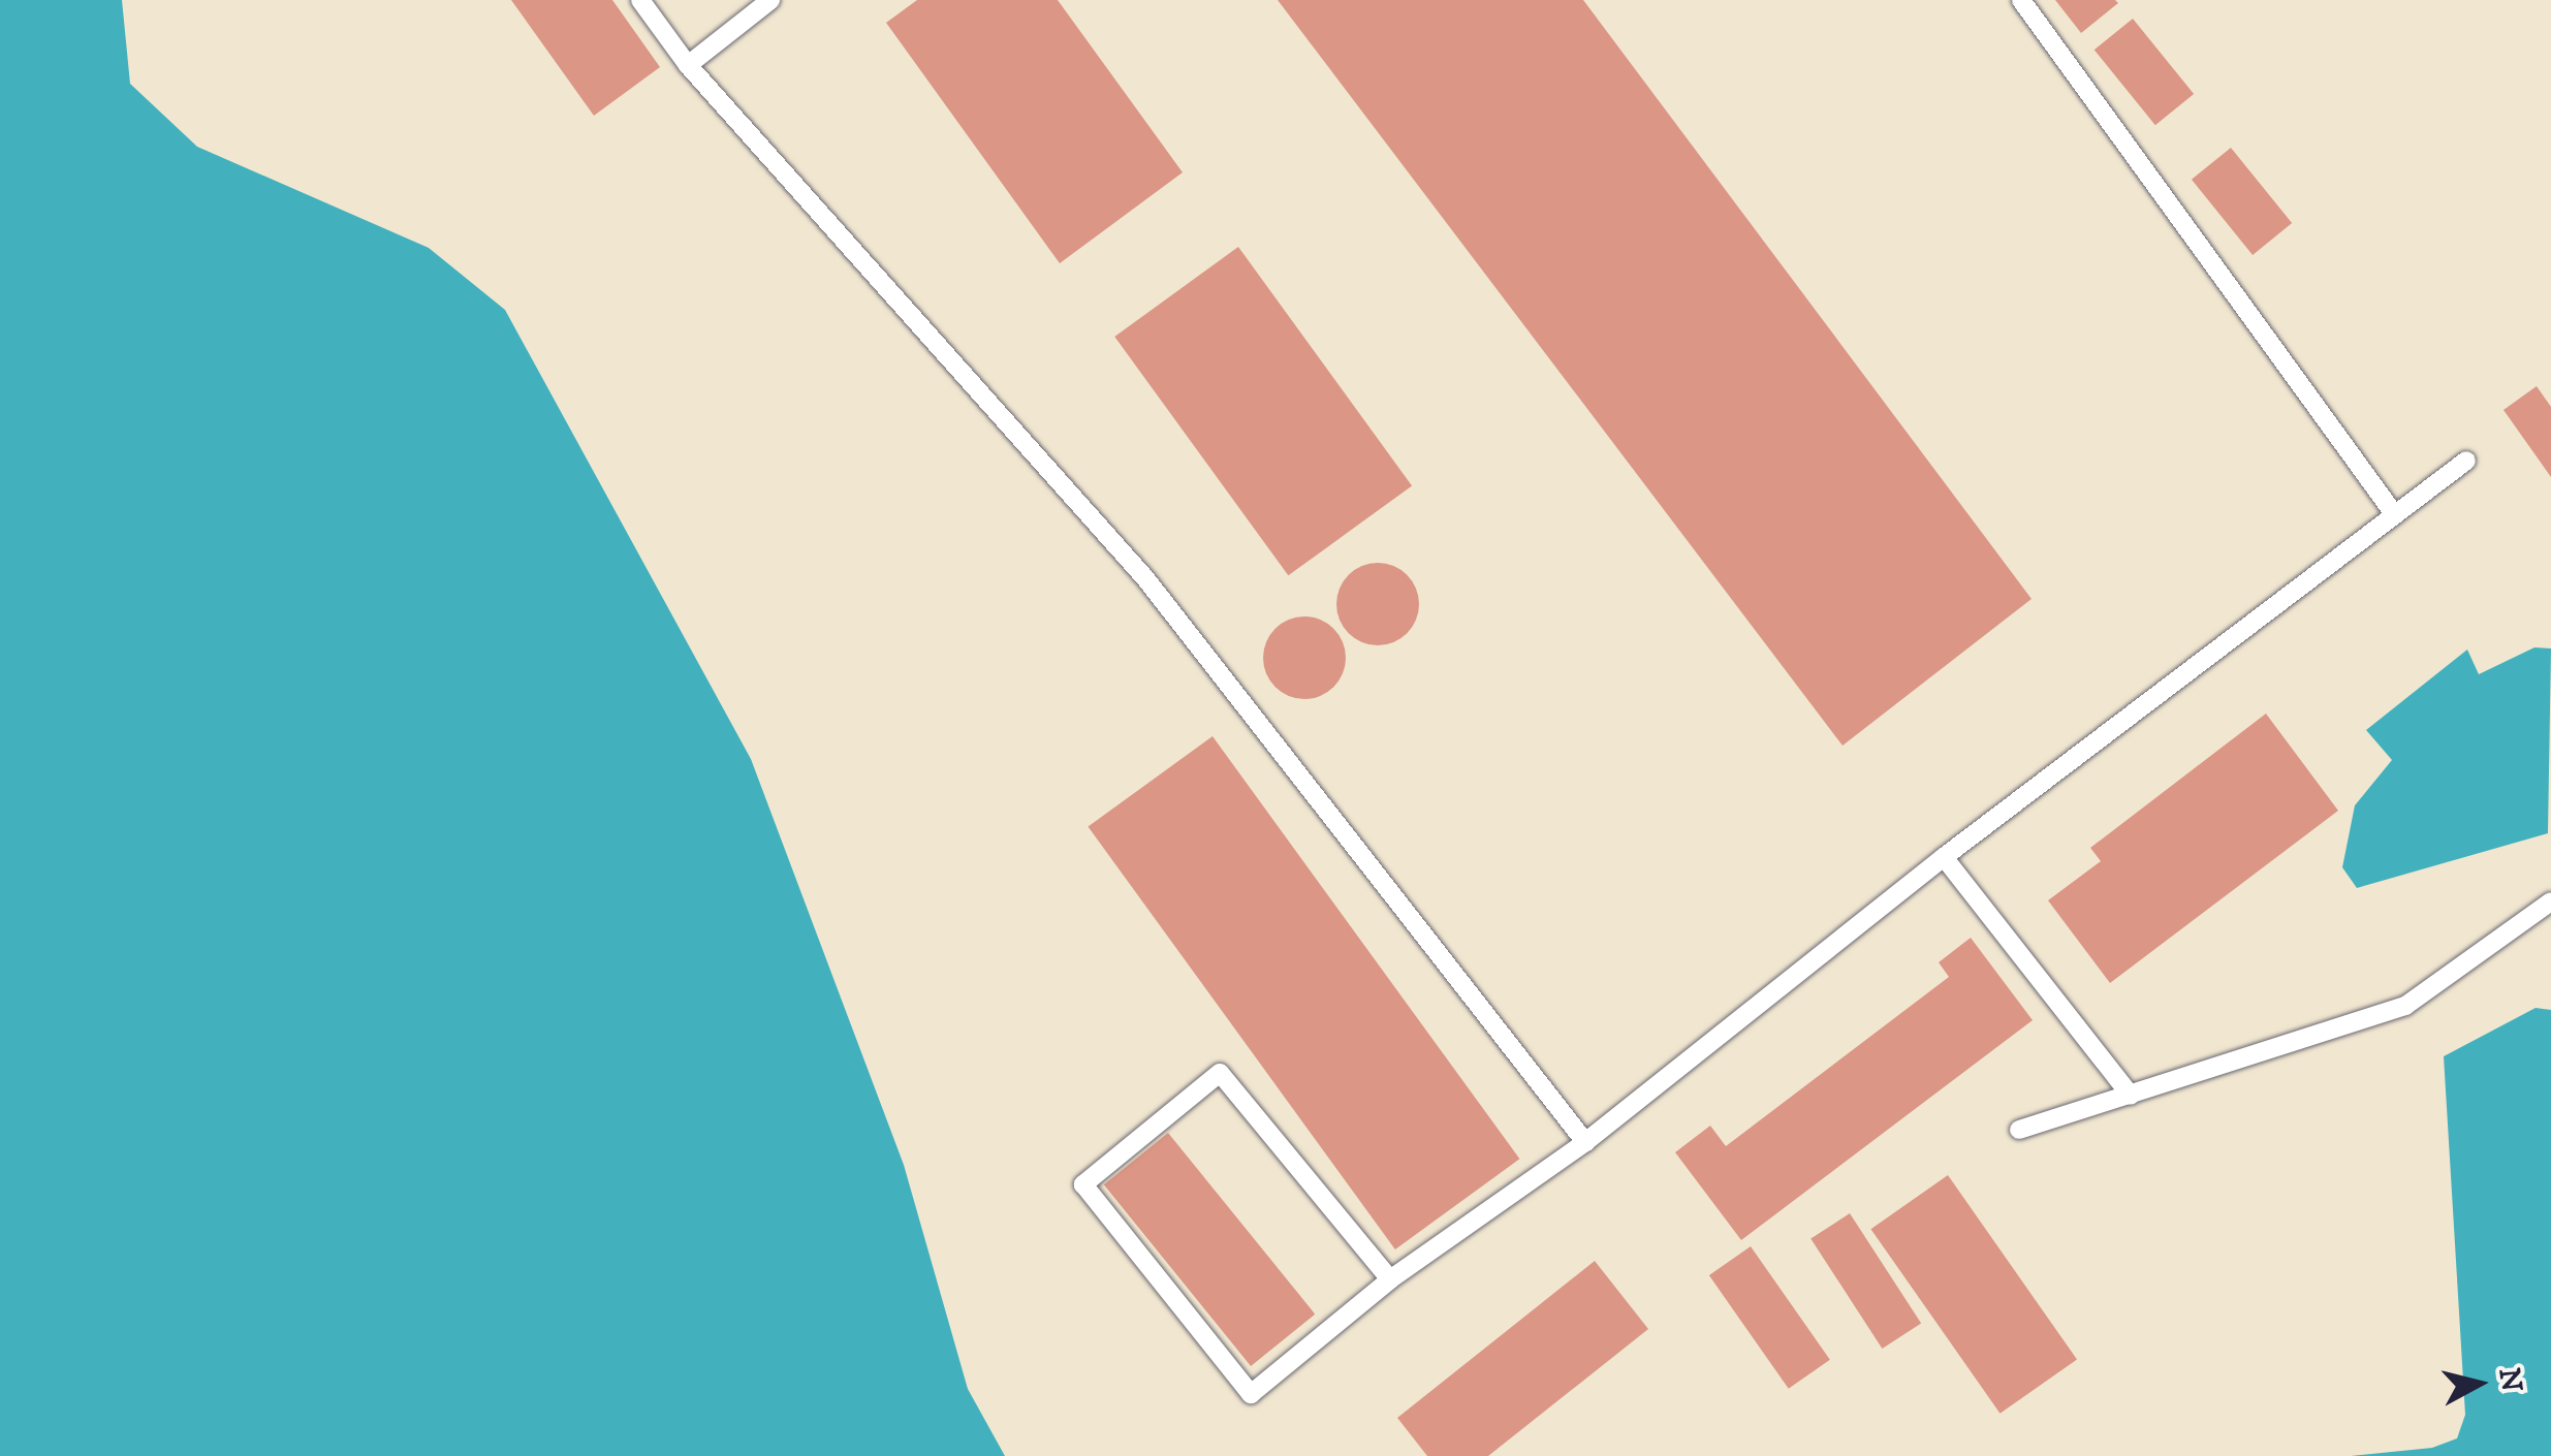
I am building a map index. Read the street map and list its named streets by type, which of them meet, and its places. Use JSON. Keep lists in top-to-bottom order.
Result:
{
  "north": "right"
}
